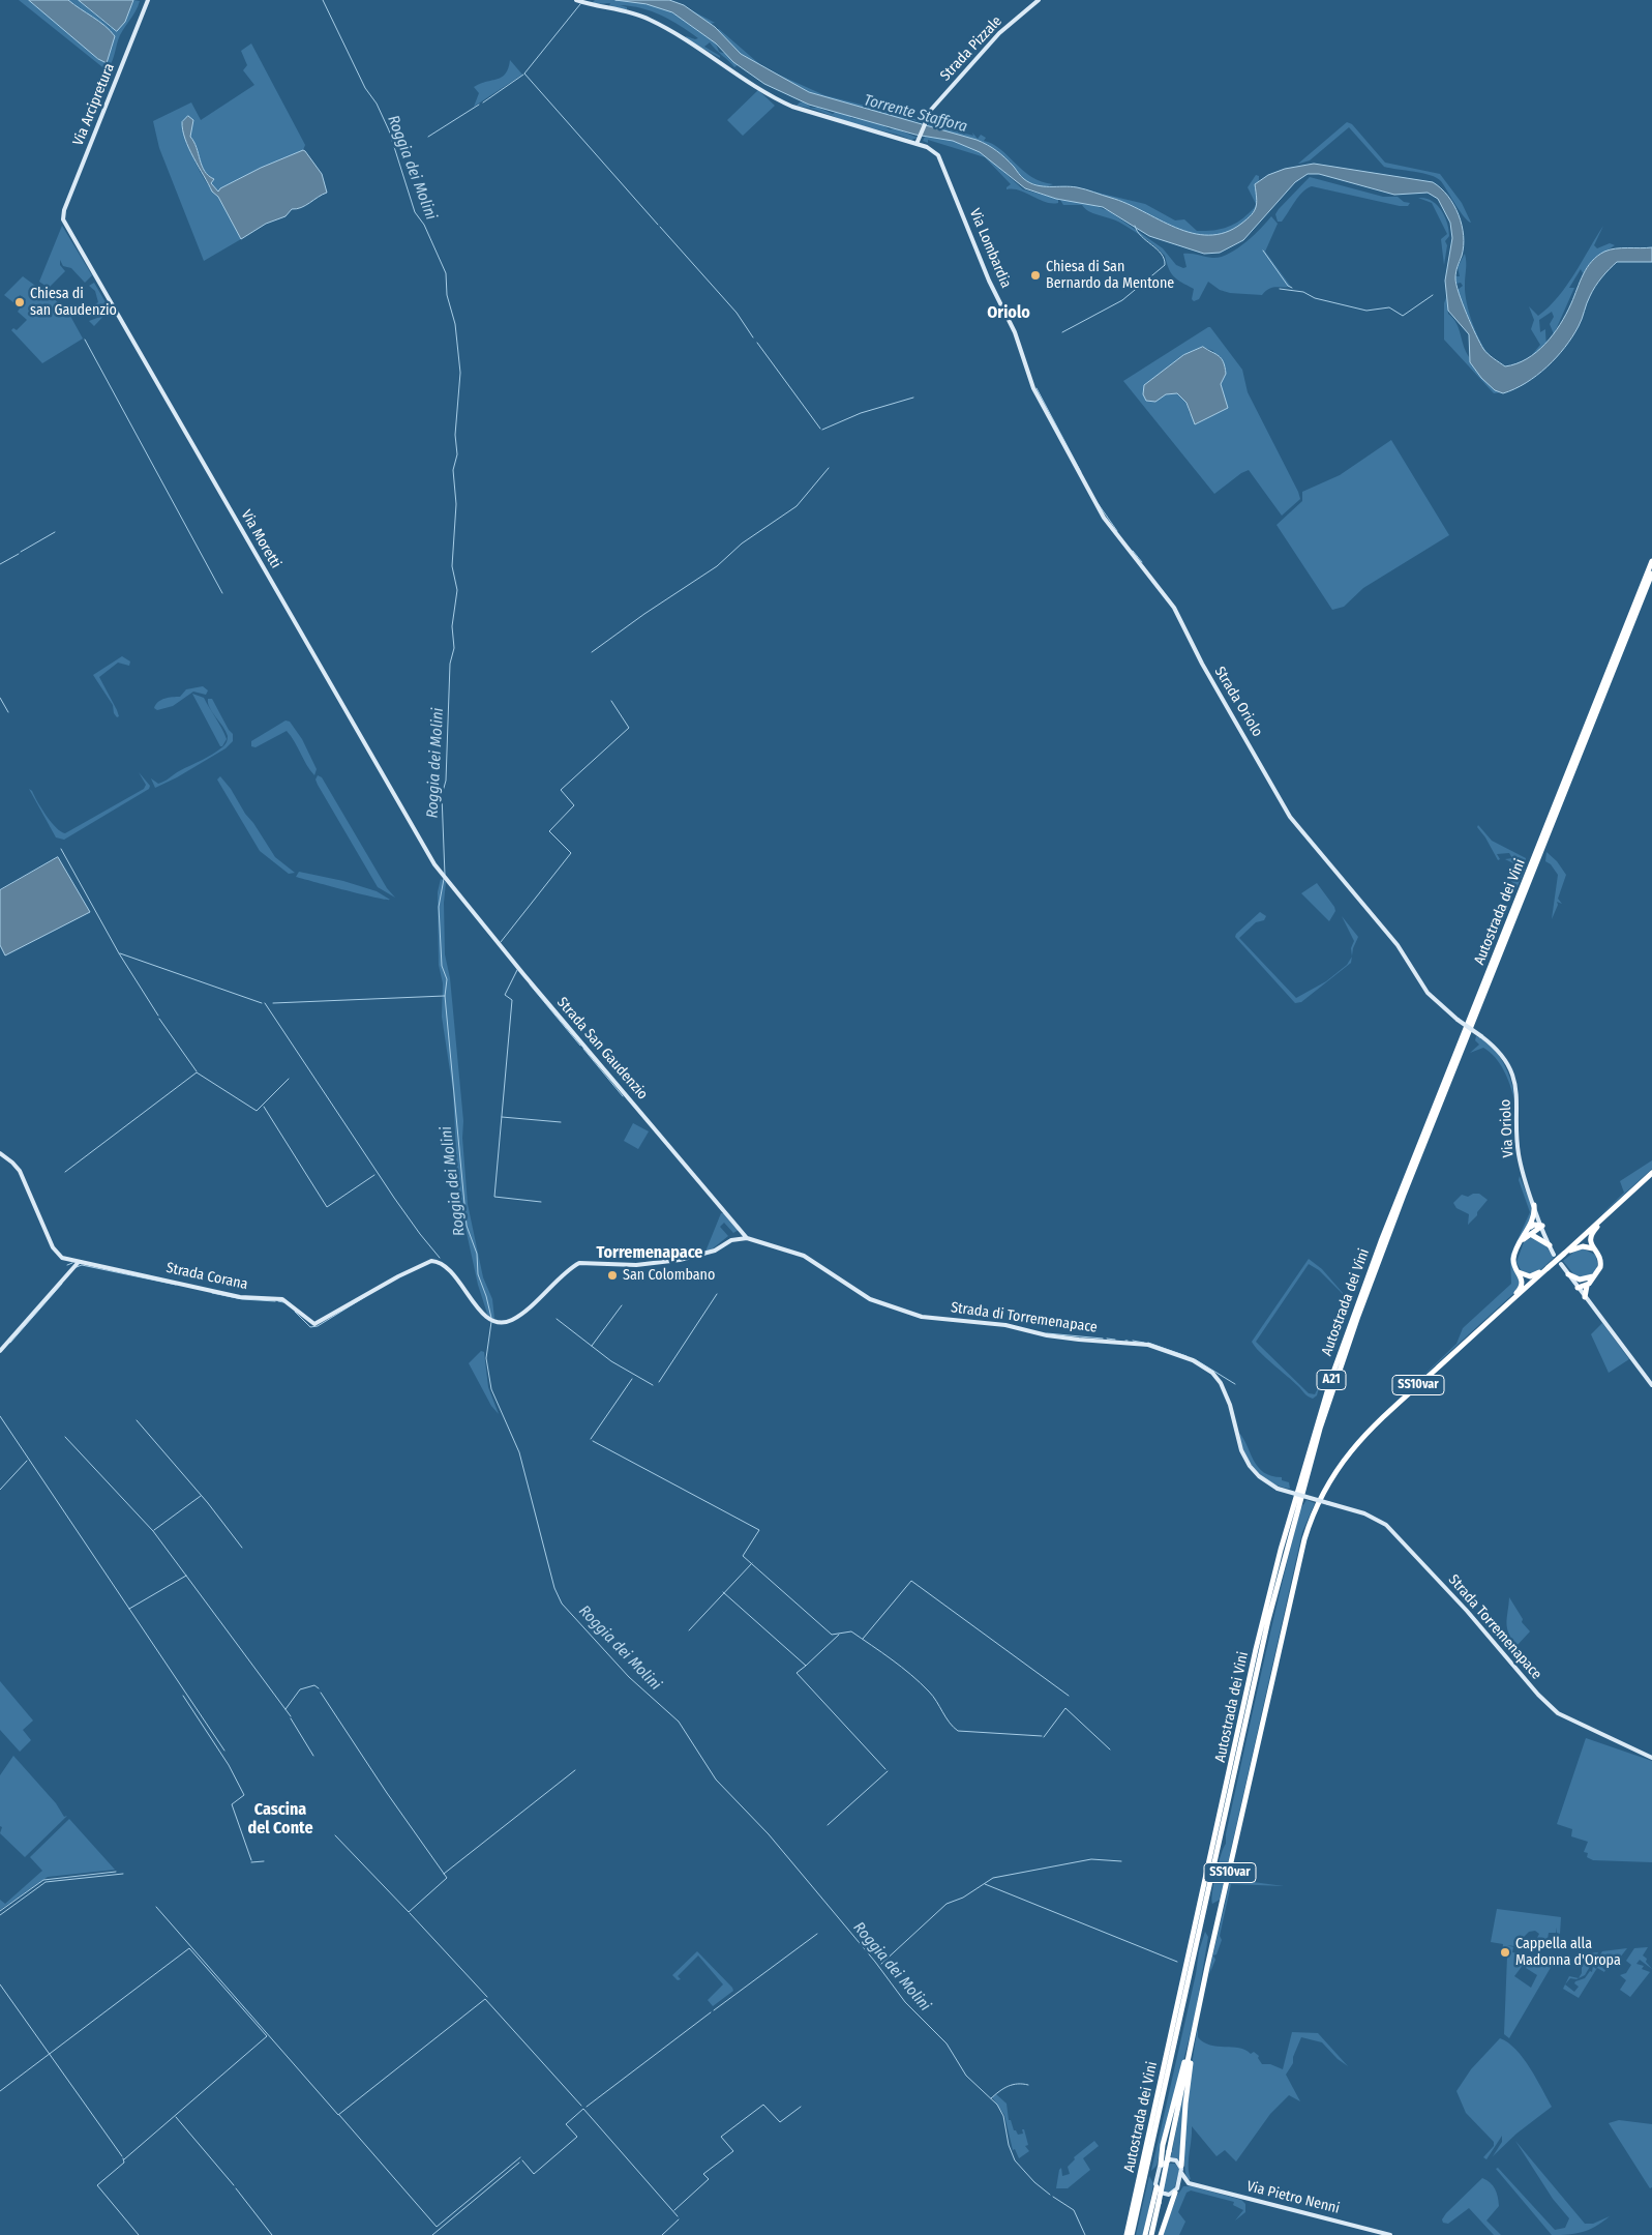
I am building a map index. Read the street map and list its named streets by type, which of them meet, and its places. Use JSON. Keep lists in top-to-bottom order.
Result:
{
  "streets": {
    "highway": ["Autostrada dei Vini", "A21", "SS10var"],
    "street": [
      "Strada Pizzale",
      "Via Arcipretura",
      "Via Lombardia",
      "Via Moretti",
      "Strada Oriolo",
      "Strada San Gaudenzio",
      "Via Oriolo",
      "Strada Corana",
      "Strada di Torremenapace",
      "Strada Torremenapace",
      "Via Pietro Nenni"
    ]
  },
  "crossings": [
    ["Strada Pizzale", "Via Lombardia"],
    ["Via Arcipretura", "Via Moretti"],
    ["Via Lombardia", "Strada Oriolo"],
    ["Via Moretti", "Strada San Gaudenzio"],
    ["Strada Oriolo", "Via Oriolo"],
    ["Strada San Gaudenzio", "Strada Corana"],
    ["Strada San Gaudenzio", "Strada di Torremenapace"],
    ["Strada Corana", "Strada di Torremenapace"],
    ["Strada di Torremenapace", "Strada Torremenapace"]
  ],
  "districts": ["Oriolo", "Torremenapace", "Cascina del Conte"],
  "water": ["Torrente Staffora", "Roggia dei Molini"],
  "places": [
    "Chiesa di San Bernardo da Mentone",
    "Chiesa di san Gaudenzio",
    "San Colombano",
    "Cappella alla Madonna d'Oropa"
  ]
}
